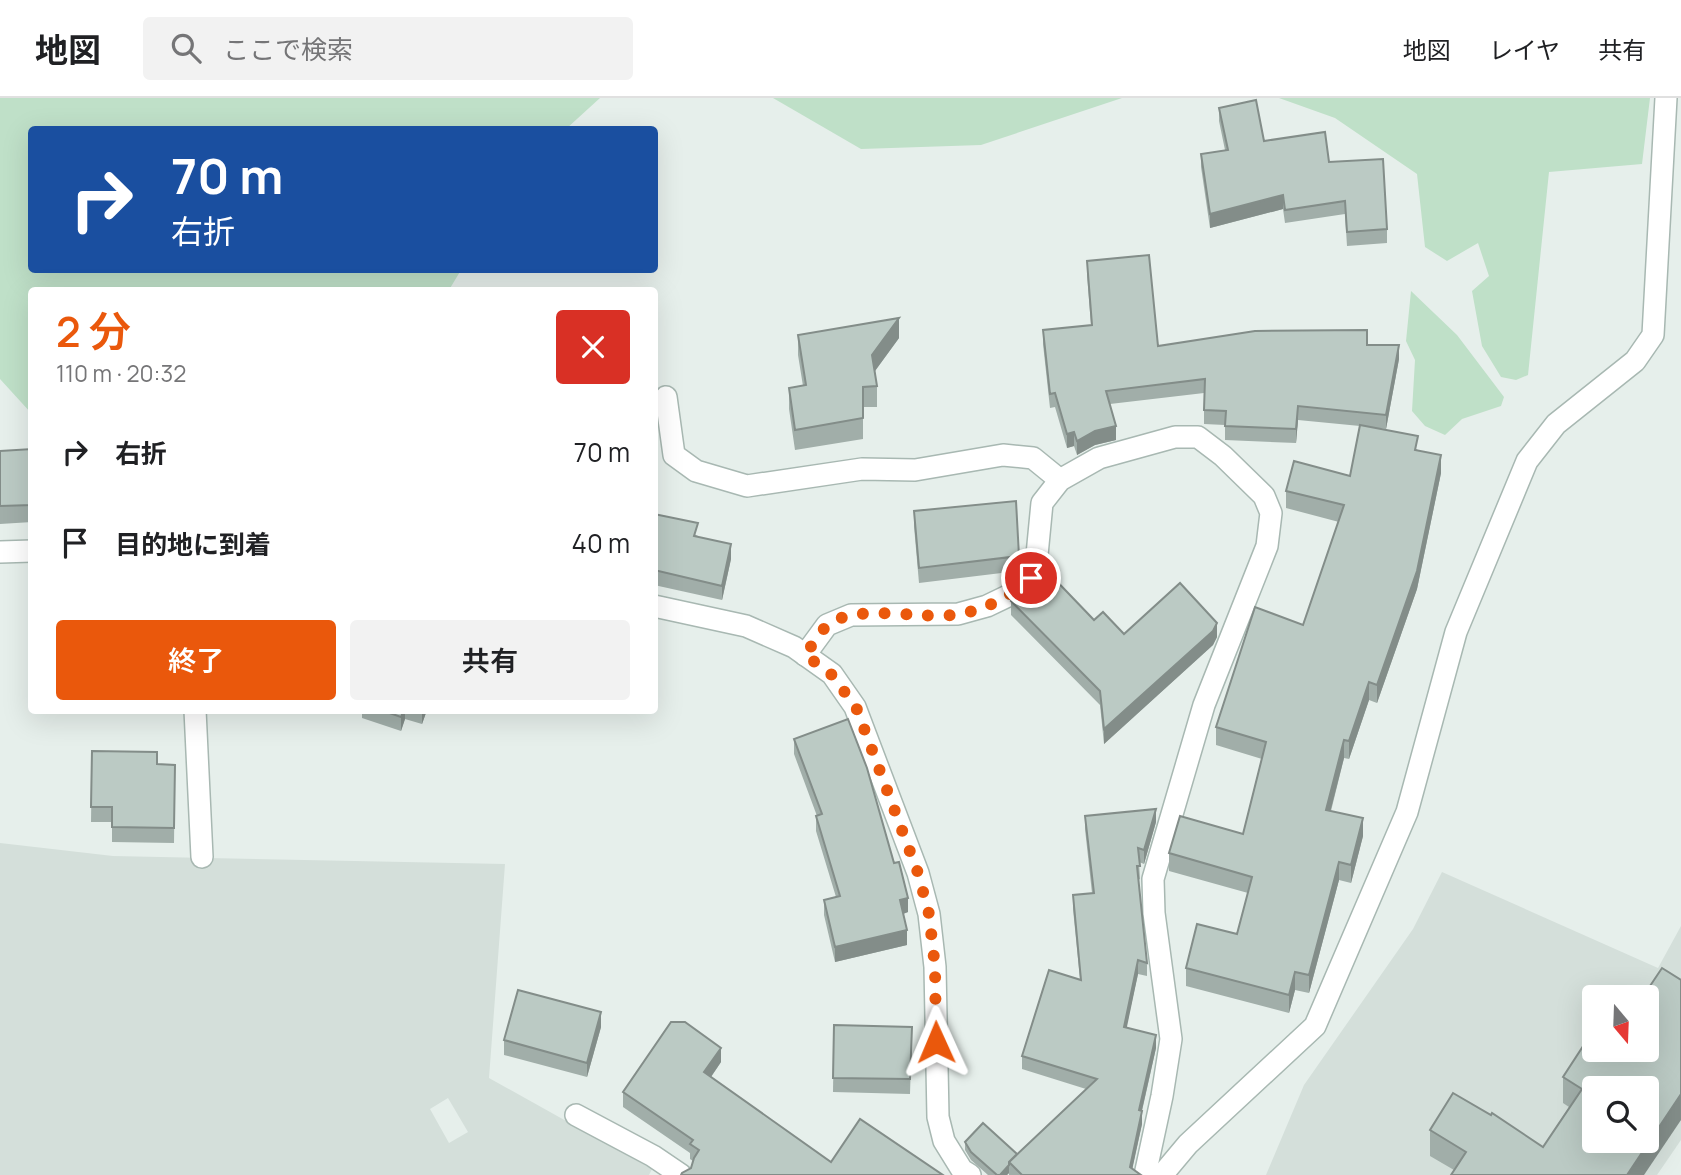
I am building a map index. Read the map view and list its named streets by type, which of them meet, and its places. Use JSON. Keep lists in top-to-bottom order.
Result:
{
  "north": "bottom",
  "page": {
    "header": "地図",
    "search": "ここで検索",
    "nav": ["地図", "レイヤ", "共有"],
    "turn": ["70 m", "右折"],
    "heading": ["2 分", "110 m · 20:32"],
    "list": [
      {
        "name": "右折",
        "value": "70 m"
      },
      {
        "name": "目的地に到着",
        "value": "40 m"
      }
    ],
    "buttons": ["終了", "共有"]
  }
}
